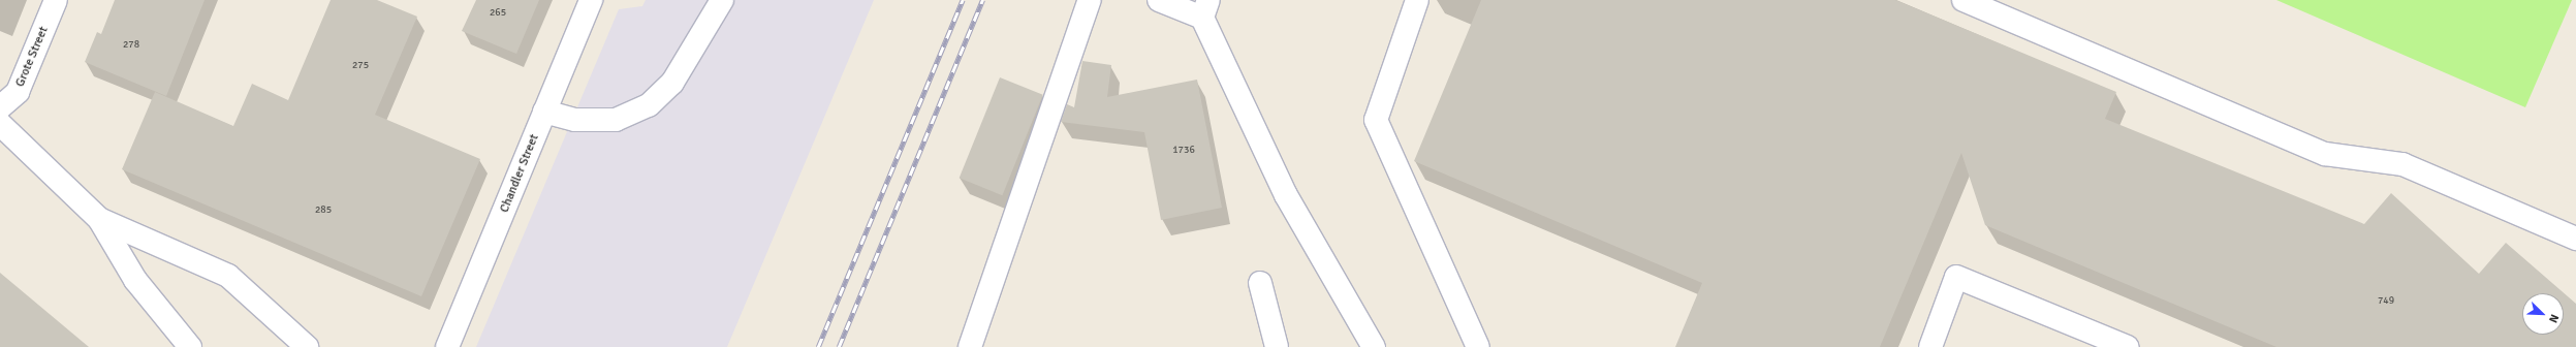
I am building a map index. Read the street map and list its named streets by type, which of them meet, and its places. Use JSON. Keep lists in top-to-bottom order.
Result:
{
  "streets": {
    "street": ["Grote Street", "Chandler Street"]
  },
  "house_numbers": [
    "265",
    "278",
    "275",
    "1736",
    "285",
    "749"
  ],
  "north": "bottom right"
}
